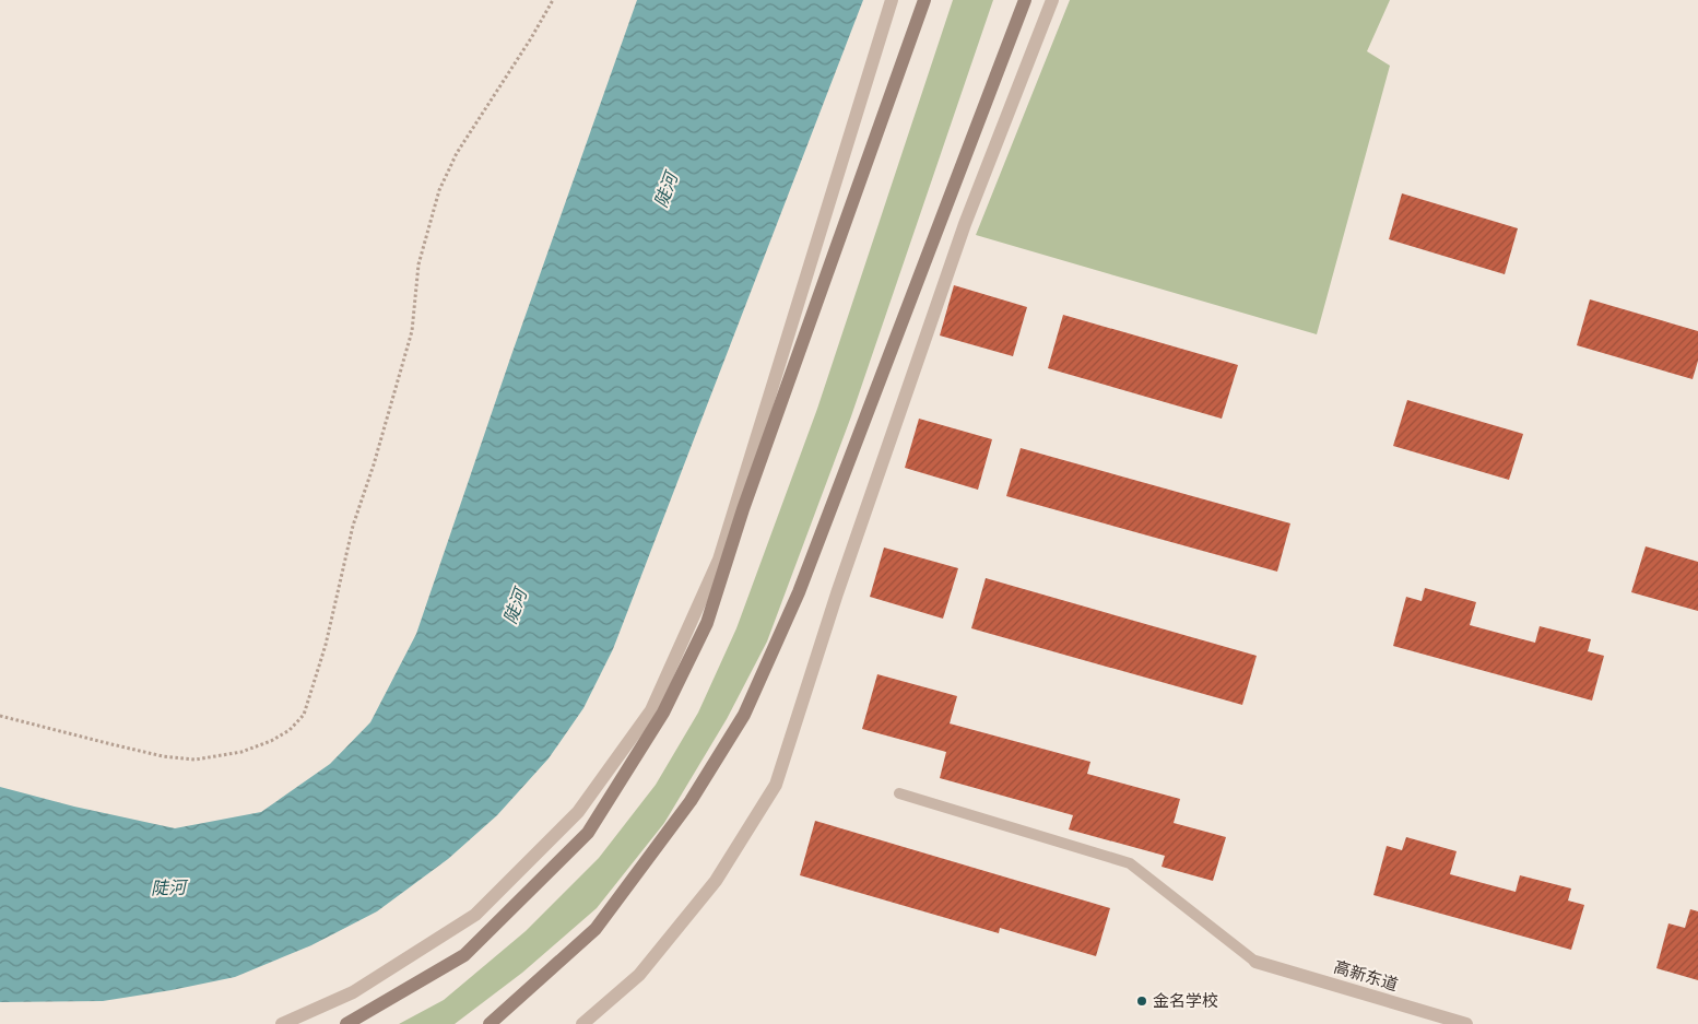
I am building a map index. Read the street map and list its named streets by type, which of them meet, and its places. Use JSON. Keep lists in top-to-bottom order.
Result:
{
  "streets": {
    "street": ["高新东道"]
  },
  "water": ["陡河"],
  "places": ["金名学校"]
}
